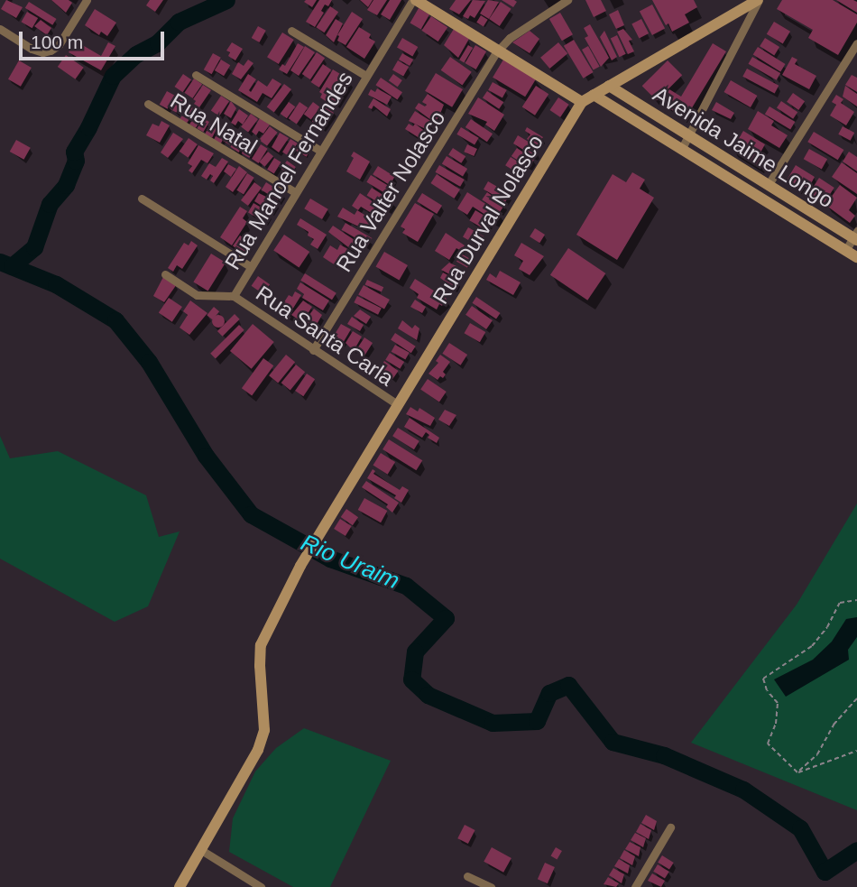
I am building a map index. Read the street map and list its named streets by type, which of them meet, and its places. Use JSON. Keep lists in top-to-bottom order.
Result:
{
  "streets": {
    "street": [
      "Rua Natal",
      "Avenida Jaime Longo",
      "Rua Manoel Fernandes",
      "Rua Valter Nolasco",
      "Rua Durval Nolasco",
      "Rua Santa Carla"
    ]
  },
  "crossings": [
    ["Rua Natal", "Rua Manoel Fernandes"],
    ["Avenida Jaime Longo", "Rua Durval Nolasco"],
    ["Rua Manoel Fernandes", "Rua Santa Carla"],
    ["Rua Valter Nolasco", "Rua Santa Carla"],
    ["Rua Durval Nolasco", "Rua Santa Carla"]
  ],
  "water": ["Rio Uraim"],
  "scale_bar": "100 m"
}
